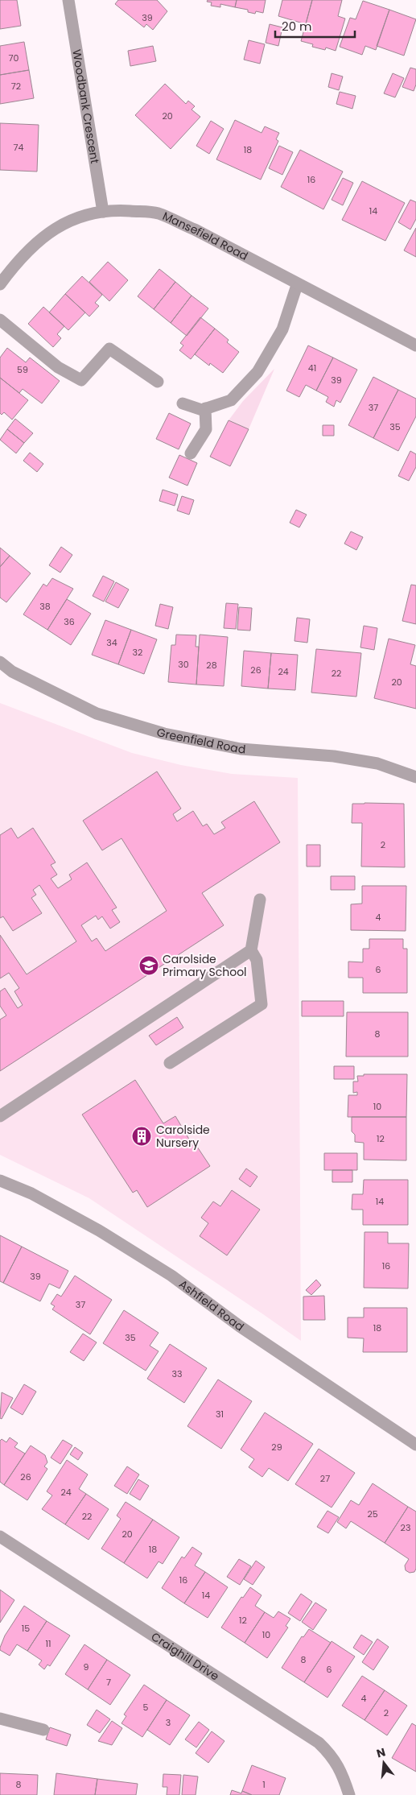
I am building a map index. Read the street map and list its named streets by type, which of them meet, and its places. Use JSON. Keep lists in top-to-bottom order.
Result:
{
  "streets": {
    "street": [
      "Woodbank Crescent",
      "Mansefield Road",
      "Greenfield Road",
      "Ashfield Road",
      "Craighill Drive"
    ]
  },
  "crossings": [
    ["Woodbank Crescent", "Mansefield Road"]
  ],
  "places": {
    "school or university": ["Carolside Primary School"],
    "building": ["Carolside Nursery"]
  },
  "house_numbers": [
    "39",
    "70",
    "72",
    "20",
    "74",
    "18",
    "16",
    "14",
    "41",
    "59",
    "39",
    "37",
    "35",
    "38",
    "36",
    "34",
    "32",
    "30",
    "28",
    "26",
    "24",
    "22",
    "20",
    "2",
    "4",
    "6",
    "8",
    "10",
    "12",
    "14",
    "16",
    "39",
    "37",
    "18",
    "35",
    "33",
    "31",
    "29",
    "26",
    "27",
    "24",
    "25",
    "22",
    "23",
    "20",
    "18",
    "16",
    "14",
    "12",
    "15",
    "10",
    "11",
    "8",
    "9",
    "6",
    "7",
    "4",
    "5",
    "2",
    "3",
    "8",
    "1"
  ],
  "scale_bar": "20 m",
  "north": "top"
}
